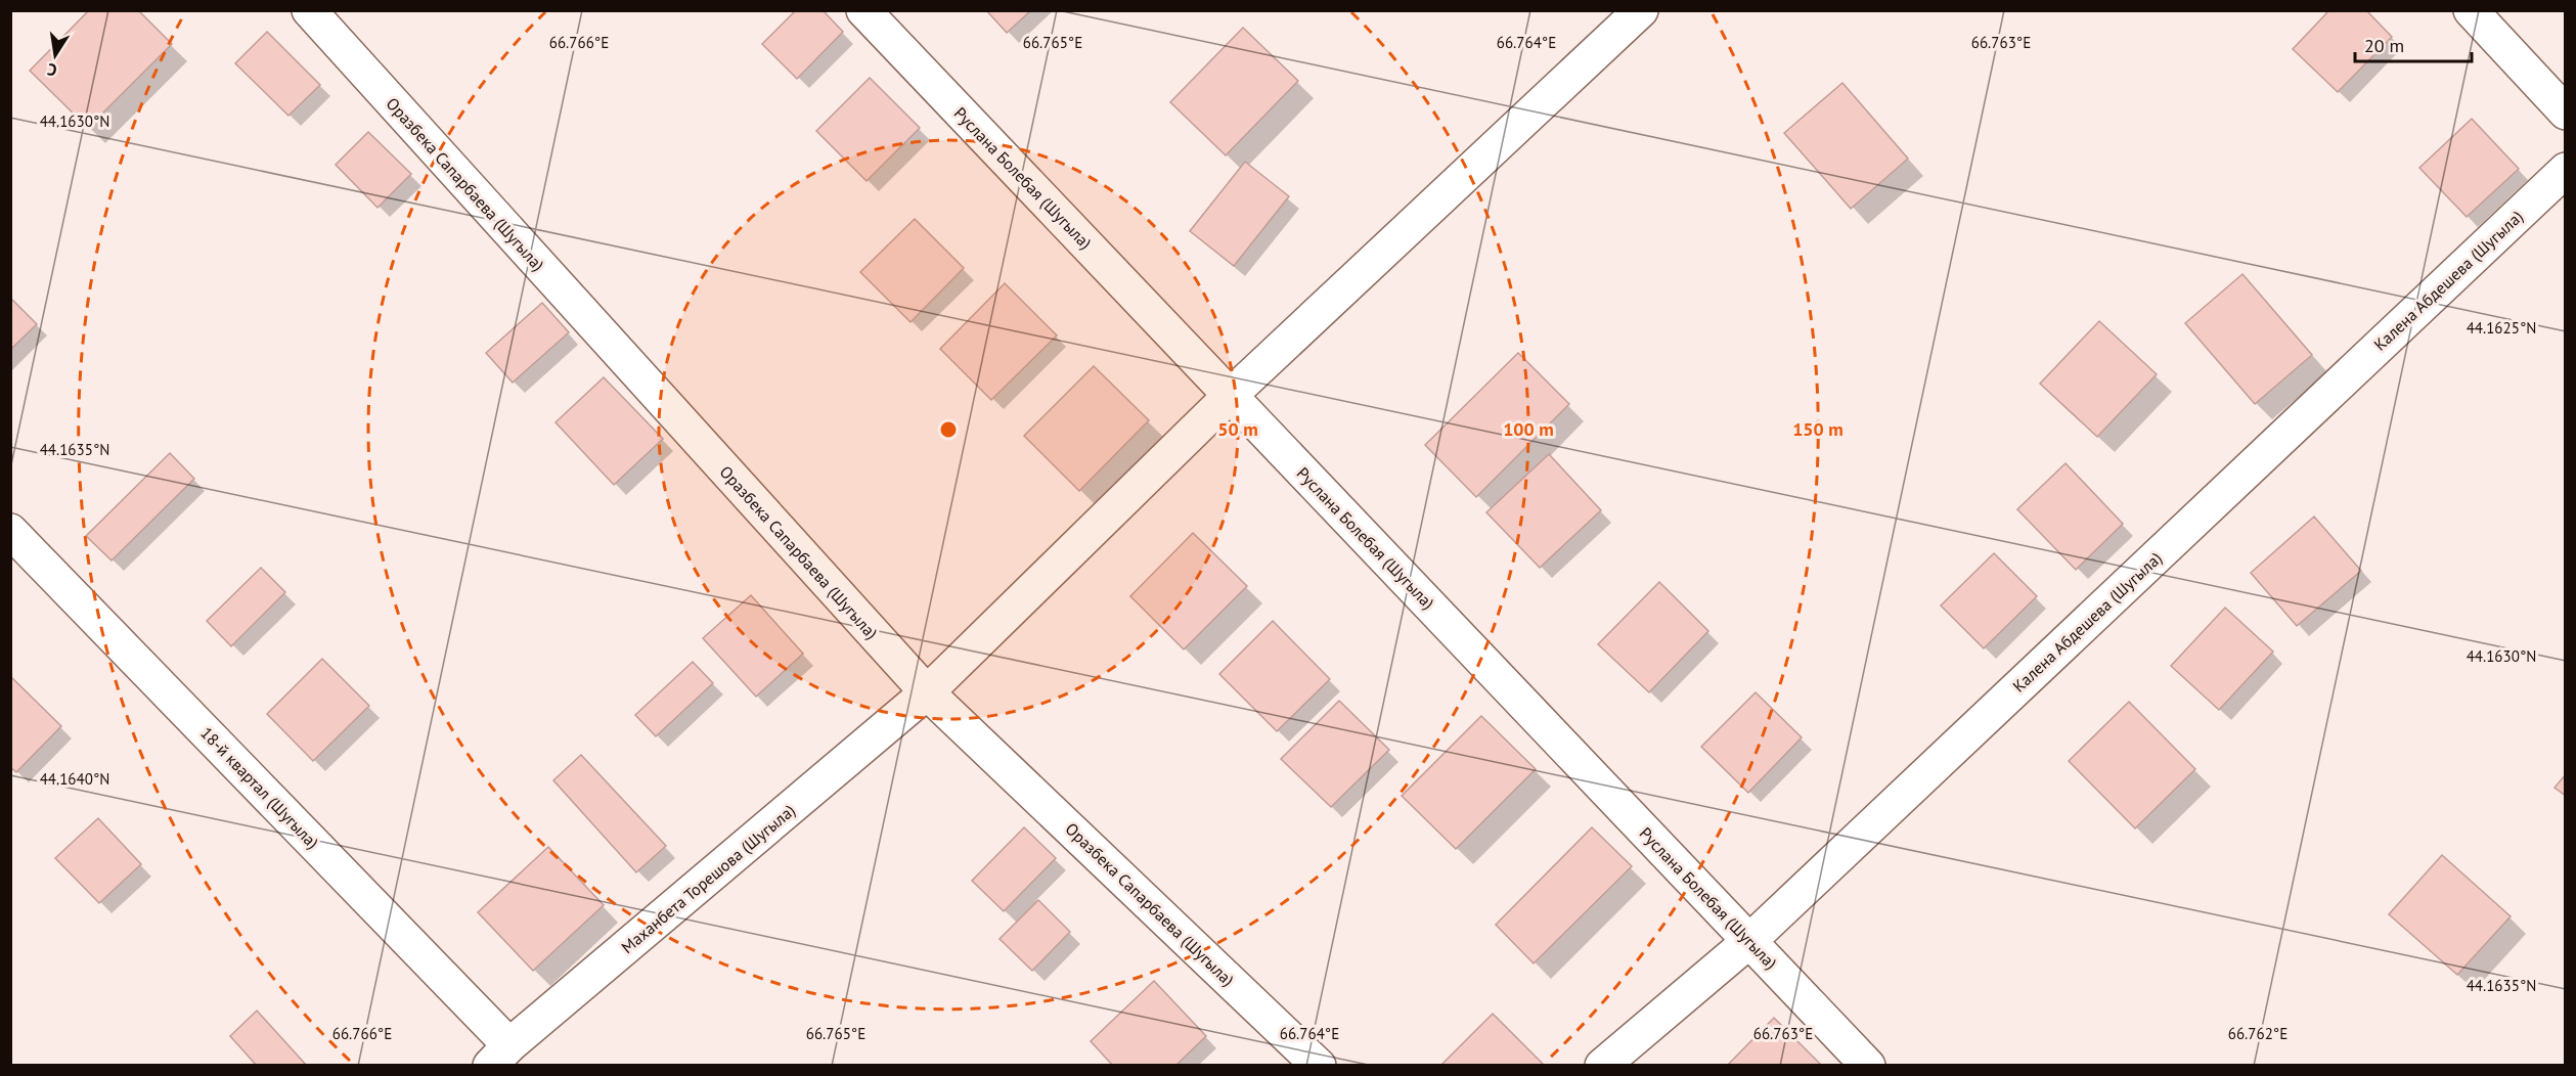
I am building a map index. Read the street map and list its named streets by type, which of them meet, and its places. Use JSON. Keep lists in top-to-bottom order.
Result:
{
  "streets": {
    "street": [
      "Руслана Болебая (Шугыла)",
      "Оразбека Сапарбаева (Шугыла)",
      "Калена Абдешева (Шугыла)",
      "18-й квартал (Шугыла)",
      "Маханбета Торешова (Шугыла)"
    ]
  },
  "crossings": [
    ["Руслана Болебая (Шугыла)", "Калена Абдешева (Шугыла)"],
    ["Руслана Болебая (Шугыла)", "Маханбета Торешова (Шугыла)"],
    ["Оразбека Сапарбаева (Шугыла)", "Маханбета Торешова (Шугыла)"],
    ["18-й квартал (Шугыла)", "Маханбета Торешова (Шугыла)"]
  ],
  "scale_bar": "20 m",
  "north": "bottom",
  "coordinates": [
    "66.766°E",
    "66.765°E",
    "66.764°E",
    "66.763°E",
    "44.1630°N",
    "44.1625°N",
    "44.1635°N",
    "44.1640°N",
    "66.762°E"
  ],
  "rings": ["50 m", "100 m", "150 m"]
}
